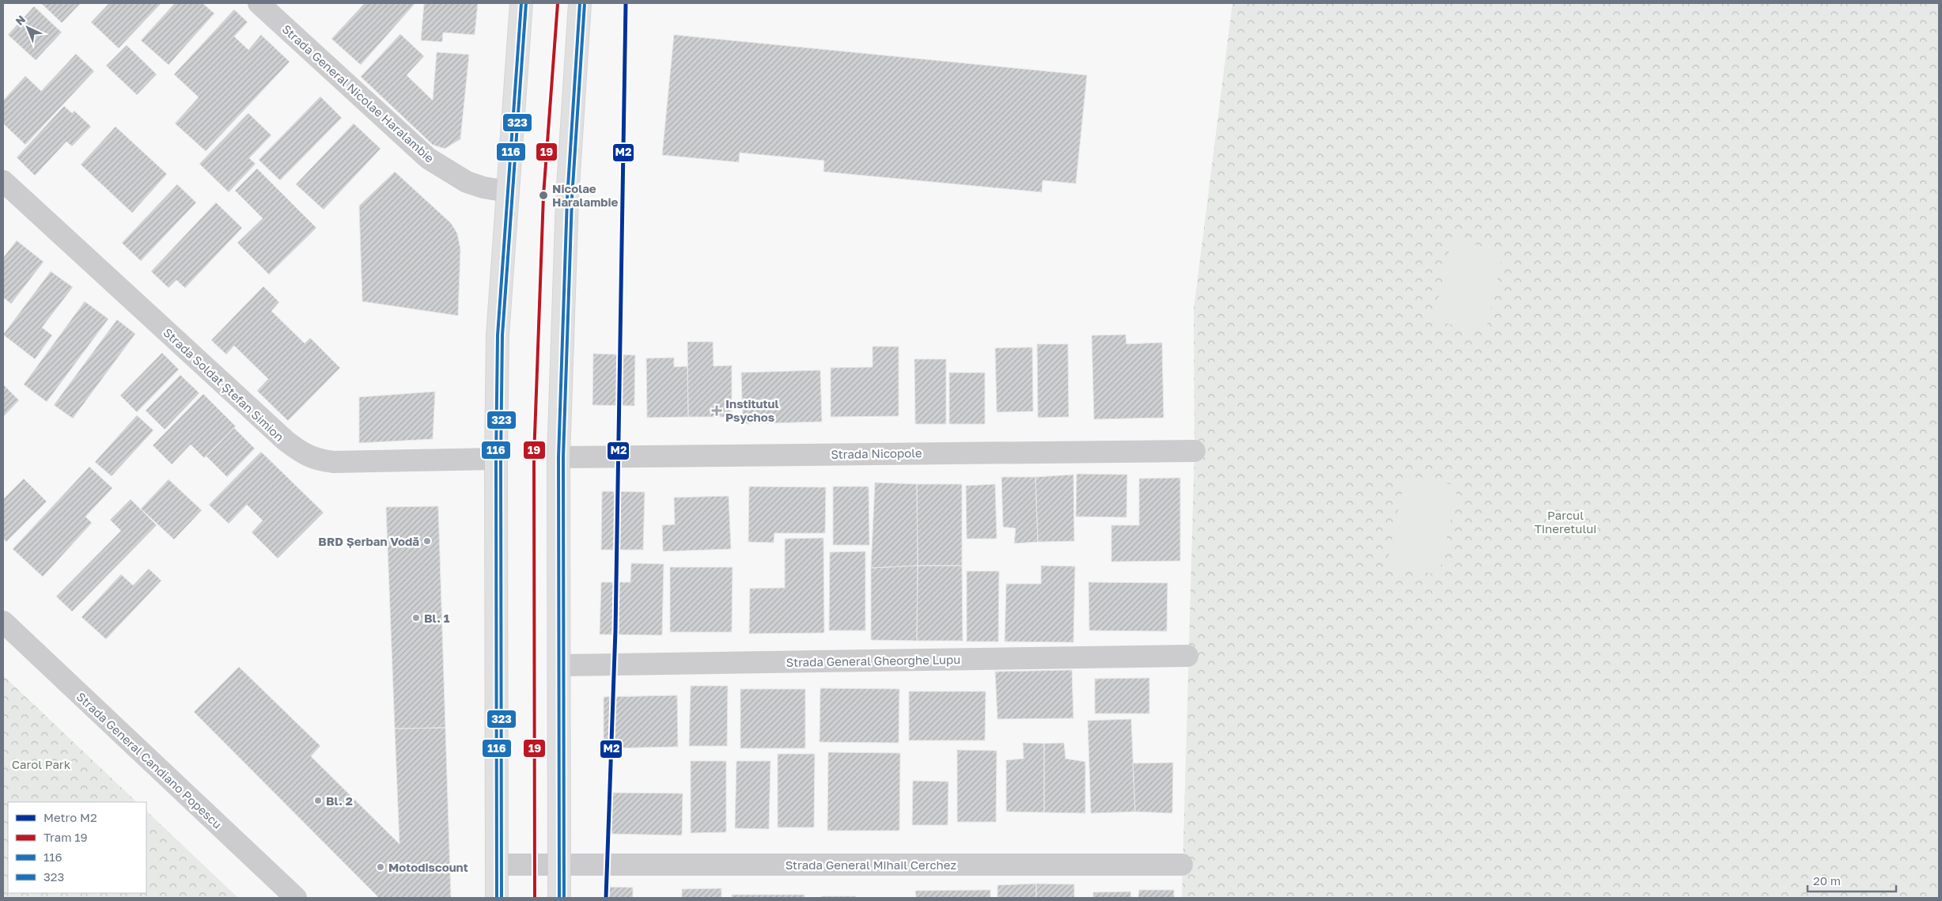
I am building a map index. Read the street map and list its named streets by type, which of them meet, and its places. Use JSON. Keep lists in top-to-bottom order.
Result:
{
  "streets": {
    "street": [
      "Strada General Nicolae Haralambie",
      "Strada Soldat Ștefan Simion",
      "Strada Nicopole",
      "Strada General Gheorghe Lupu",
      "Strada General Candiano Popescu",
      "Strada General Mihail Cerchez"
    ]
  },
  "parks": ["Parcul Tineretului", "Carol Park"],
  "places": {
    "other": [
      "Nicolae Haralambie",
      "BRD Șerban Vodă",
      "Bl. 1",
      "Bl. 2",
      "Motodiscount"
    ],
    "health": ["Institutul Psychos"]
  },
  "lines": [
    "metro line M2",
    "tram line 19",
    "transit line 116",
    "transit line 323"
  ],
  "legend": [
    "Metro M2",
    "Tram 19",
    "116",
    "323"
  ],
  "scale_bar": "20 m",
  "north": "top left"
}
